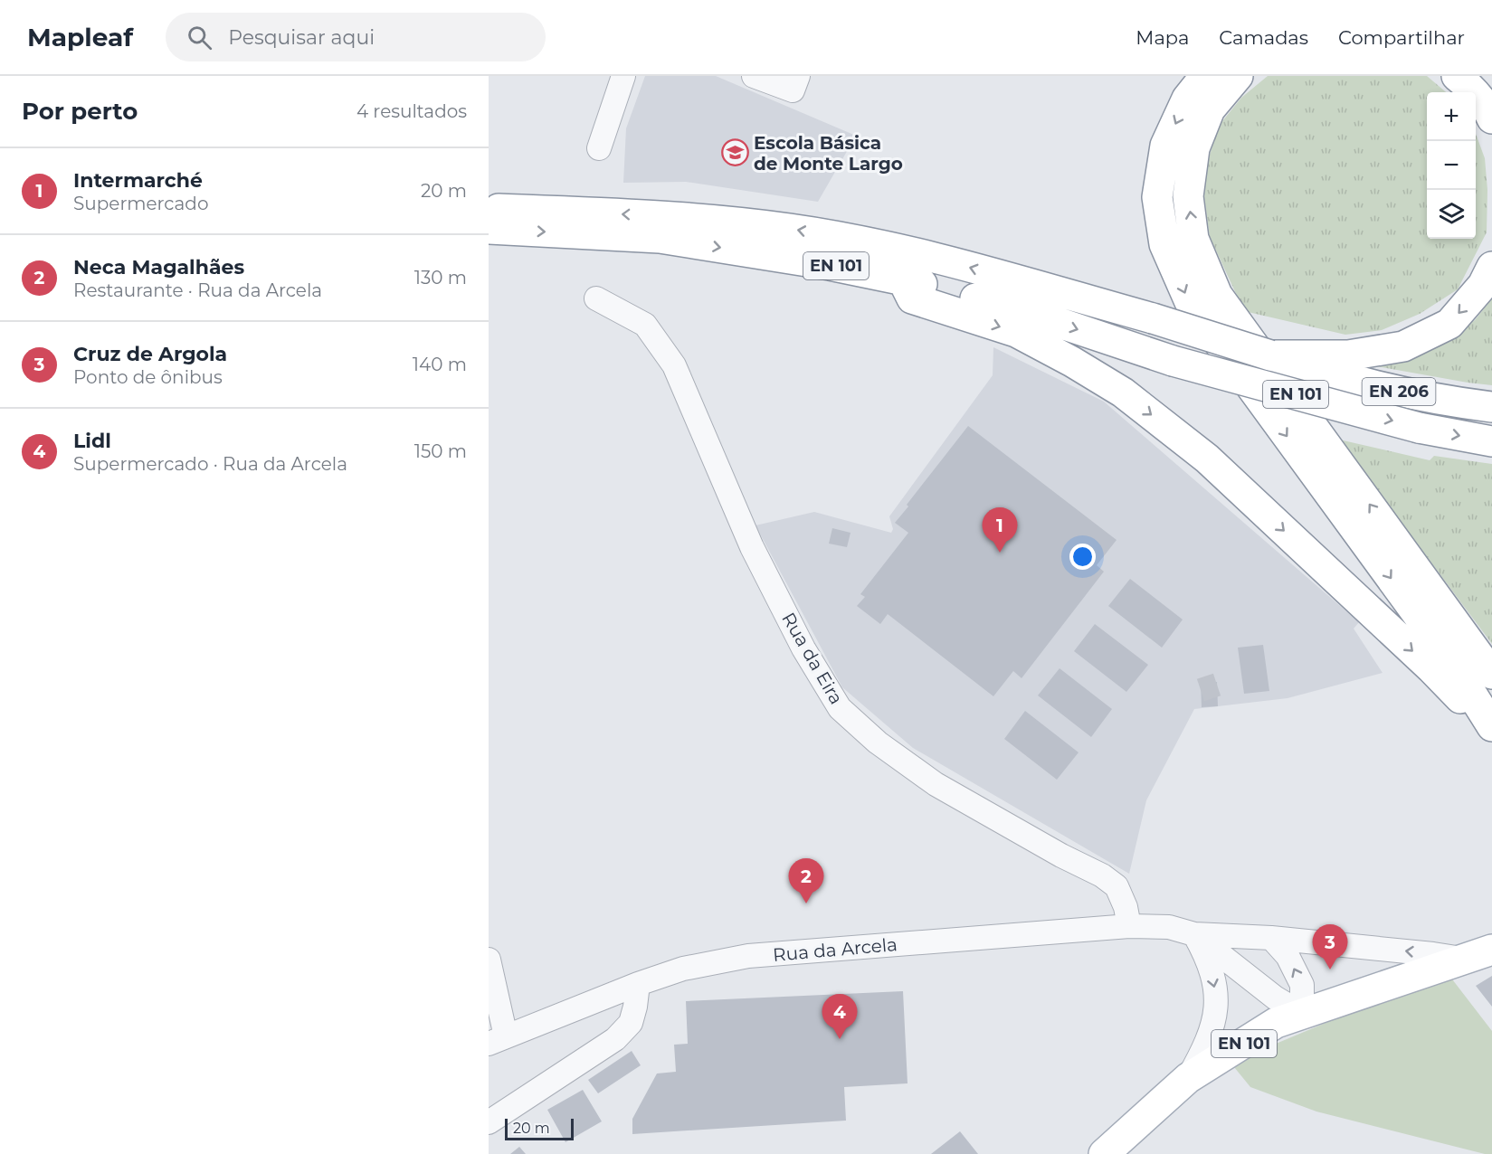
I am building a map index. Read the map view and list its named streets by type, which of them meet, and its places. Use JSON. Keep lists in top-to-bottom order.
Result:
{
  "streets": {
    "main road": ["EN 101", "EN 206"],
    "street": ["Rua da Eira", "Rua da Arcela"]
  },
  "crossings": [
    ["EN 101", "EN 206"],
    ["Rua da Eira", "Rua da Arcela"]
  ],
  "places": {
    "school or university": ["Escola Básica de Monte Largo"]
  },
  "scale_bar": "20 m",
  "page": {
    "header": "Mapleaf",
    "search": "Pesquisar aqui",
    "nav": ["Mapa", "Camadas", "Compartilhar"],
    "heading": ["Por perto", "4 resultados"],
    "map_buttons": ["+", "−"],
    "list": [
      {
        "mark": "1",
        "name": "Intermarché",
        "note": "Supermercado",
        "value": "20 m"
      },
      {
        "mark": "2",
        "name": "Neca Magalhães",
        "note": "Restaurante · Rua da Arcela",
        "value": "130 m"
      },
      {
        "mark": "3",
        "name": "Cruz de Argola",
        "note": "Ponto de ônibus",
        "value": "140 m"
      },
      {
        "mark": "4",
        "name": "Lidl",
        "note": "Supermercado · Rua da Arcela",
        "value": "150 m"
      }
    ],
    "pins": [
      "1",
      "2",
      "3",
      "4"
    ],
    "scale": "20 m"
  }
}
